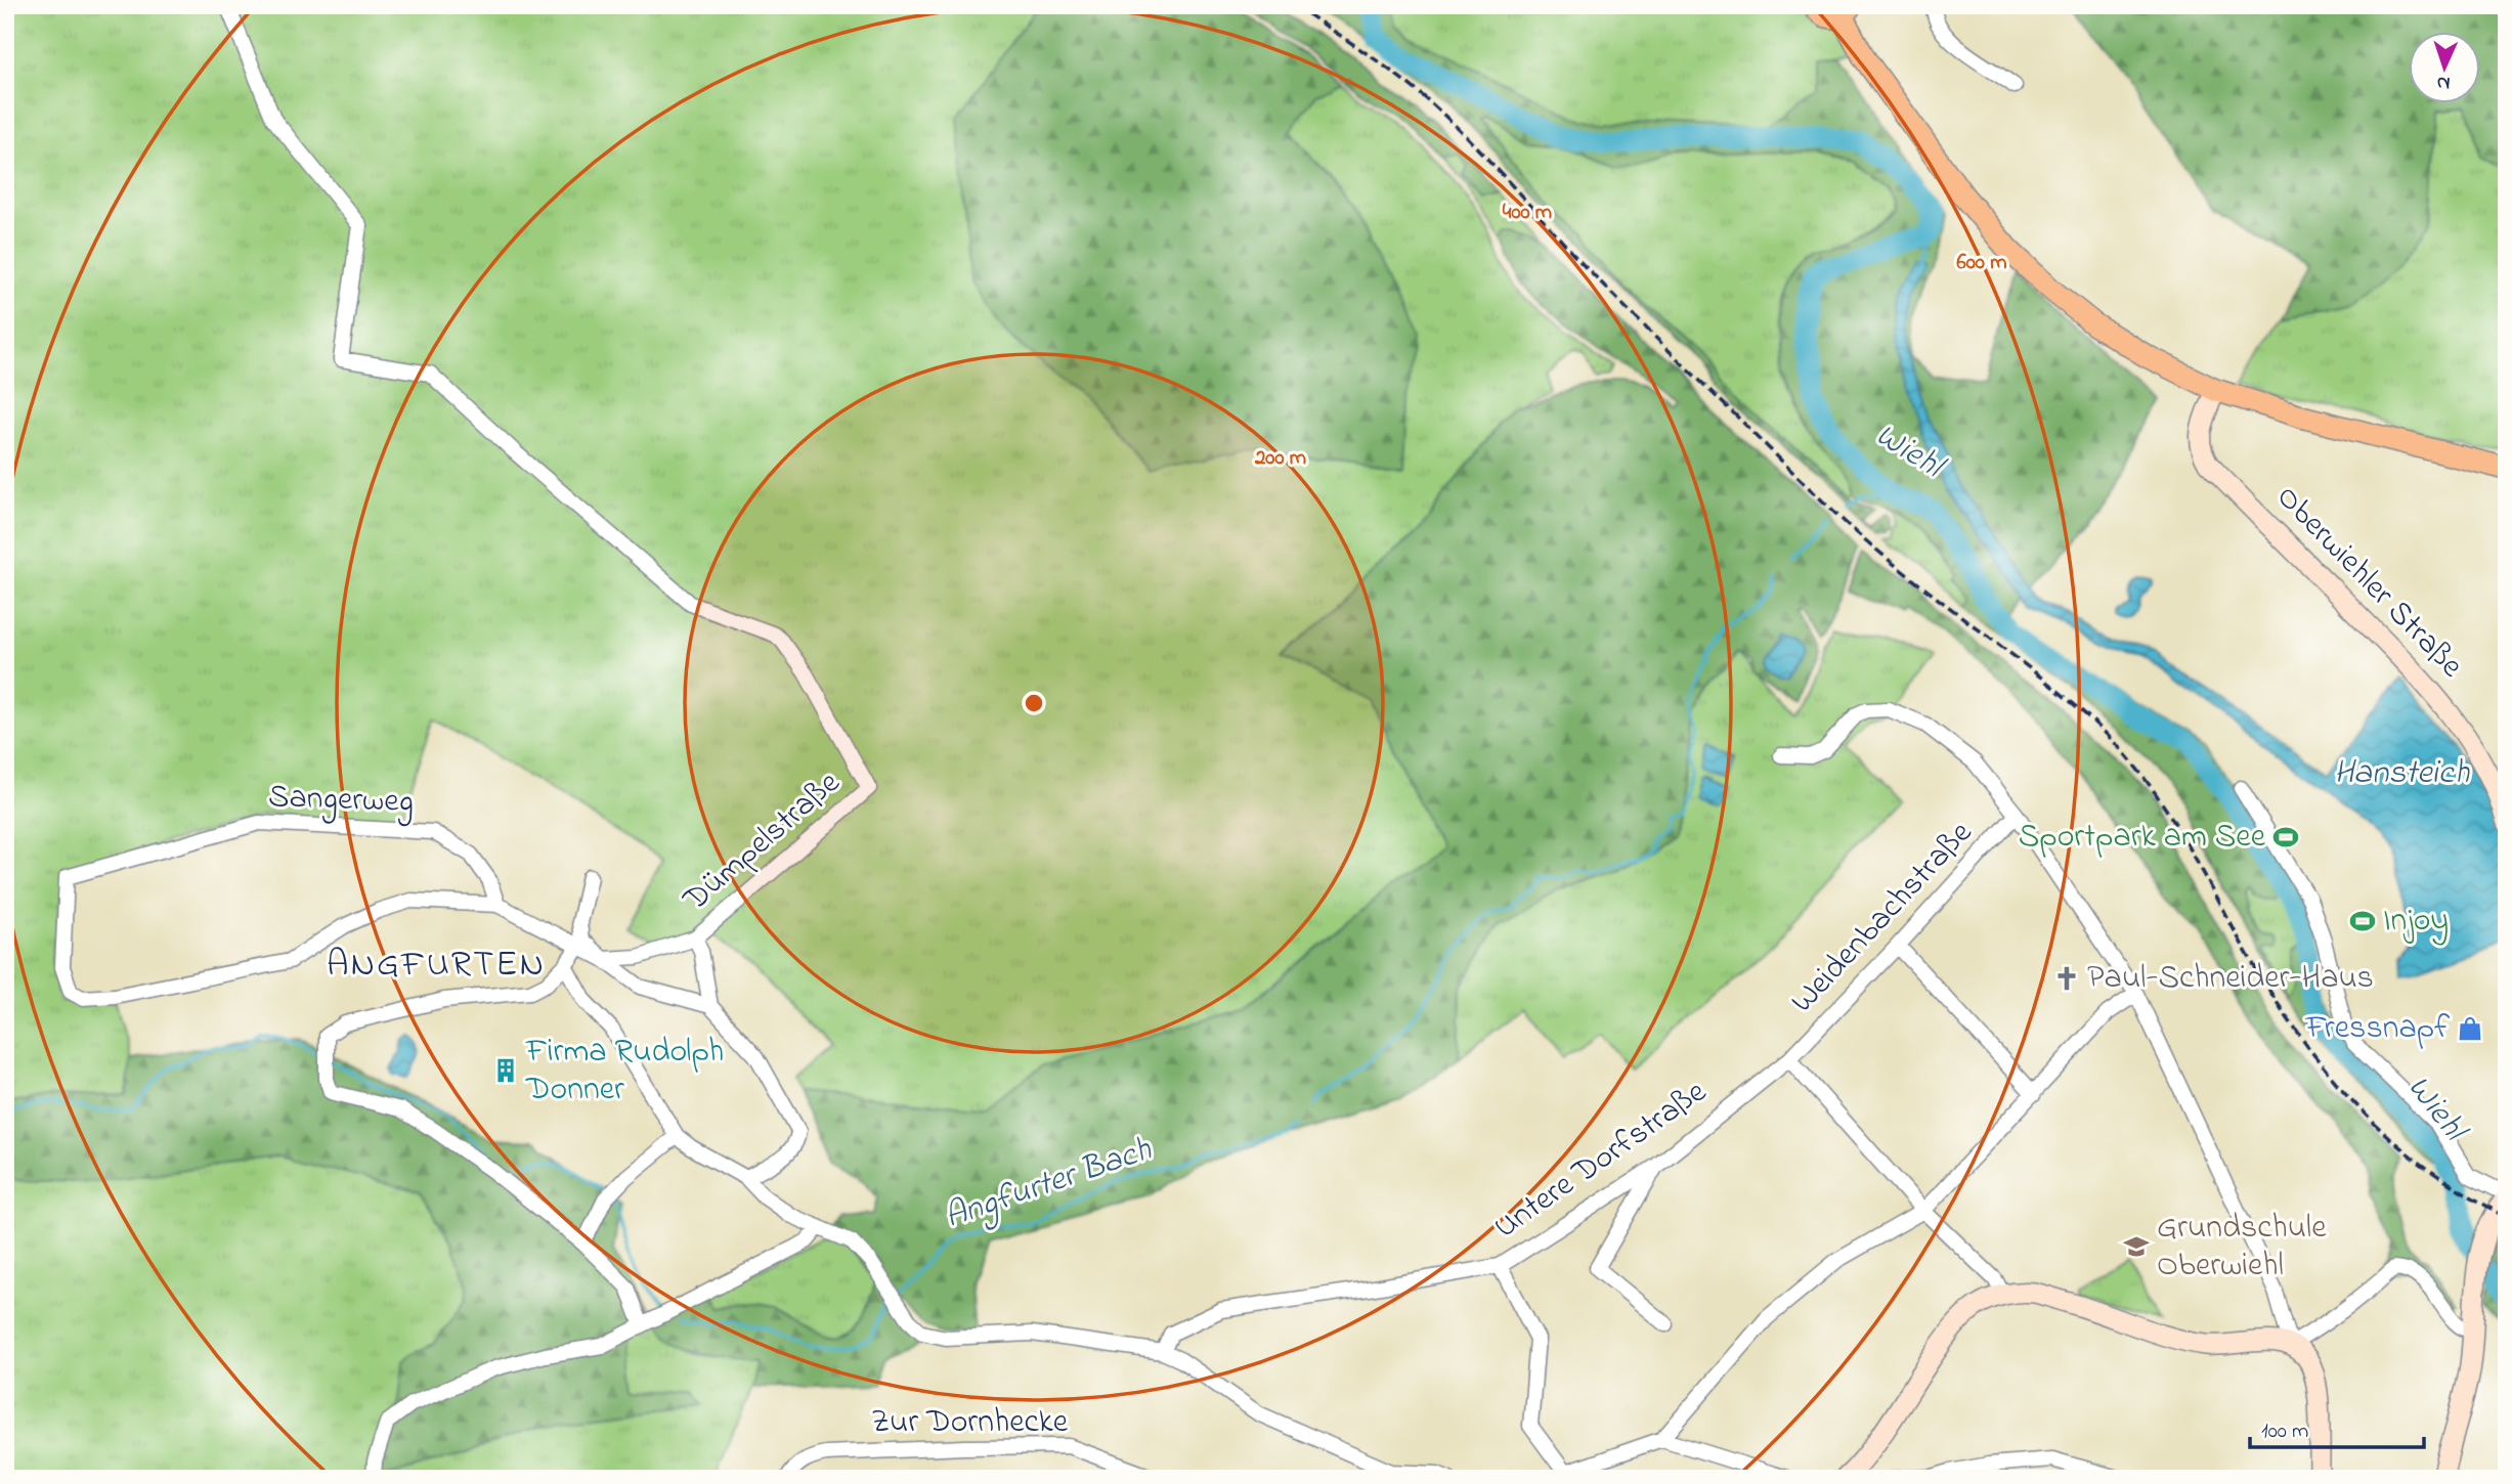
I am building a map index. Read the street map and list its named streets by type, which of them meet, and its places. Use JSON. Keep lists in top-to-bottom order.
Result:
{
  "streets": {
    "main road": ["Oberwiehler Straße"],
    "street": [
      "Sangerweg",
      "Dümpelstraße",
      "Weidenbachstraße",
      "Untere Dorfstraße",
      "Zur Dornhecke"
    ]
  },
  "crossings": [
    ["Weidenbachstraße", "Untere Dorfstraße"]
  ],
  "districts": ["ANGFURTEN"],
  "water": ["Wiehl", "Hansteich", "Angfurter Bach"],
  "places": {
    "sports": ["Sportpark am See", "Injoy"],
    "church": ["Paul-Schneider-Haus"],
    "shop": ["Fressnapf"],
    "building": ["Firma Rudolph Donner"],
    "school or university": ["Grundschule Oberwiehl"]
  },
  "scale_bar": "100 m",
  "north": "bottom",
  "rings": ["400 m", "600 m", "200 m"]
}
